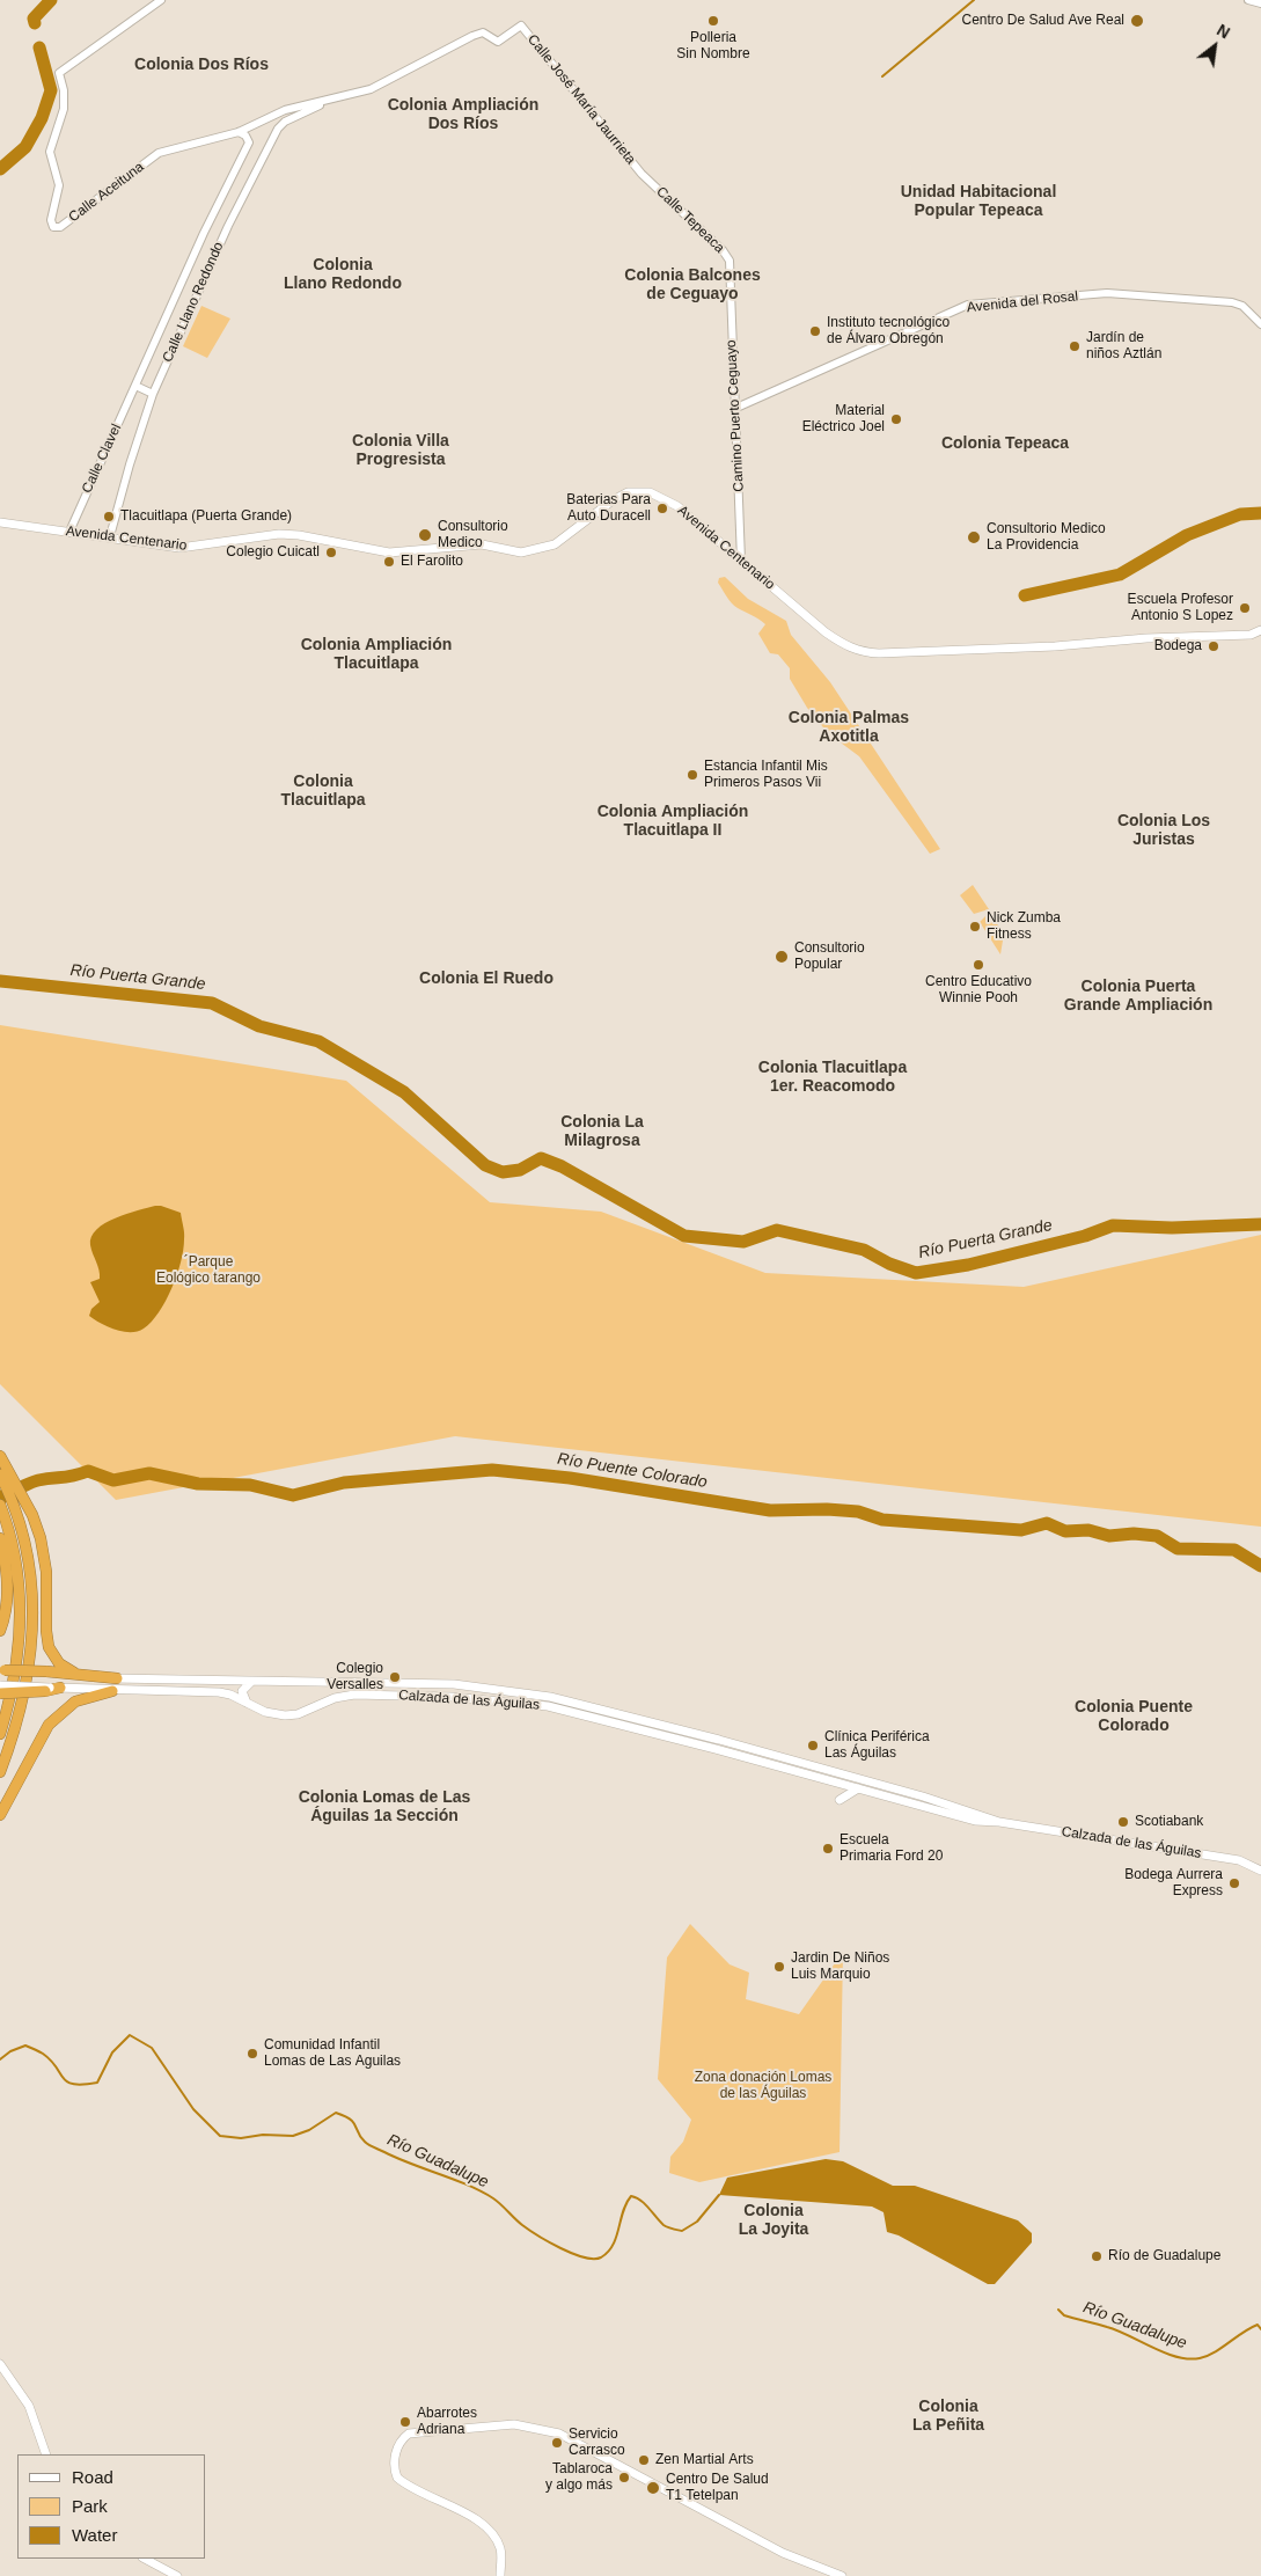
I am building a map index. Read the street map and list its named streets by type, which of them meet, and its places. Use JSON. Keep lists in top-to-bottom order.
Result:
{
  "streets": {
    "main road": ["Avenida Centenario", "Calzada de las Águilas"],
    "street": [
      "Calle José María Jaurrieta",
      "Calle Aceituna",
      "Calle Tepeaca",
      "Calle Llano Redondo",
      "Avenida del Rosal",
      "Camino Puerto Ceguayo",
      "Calle Clavel"
    ]
  },
  "crossings": [
    ["Calle José María Jaurrieta", "Calle Tepeaca"],
    ["Calle José María Jaurrieta", "Calle Llano Redondo"],
    ["Calle Aceituna", "Calle Llano Redondo"],
    ["Calle Tepeaca", "Camino Puerto Ceguayo"],
    ["Calle Llano Redondo", "Calle Clavel"],
    ["Calle Llano Redondo", "Avenida Centenario"],
    ["Avenida del Rosal", "Camino Puerto Ceguayo"],
    ["Camino Puerto Ceguayo", "Avenida Centenario"],
    ["Calle Clavel", "Avenida Centenario"]
  ],
  "districts": [
    "Colonia Dos Ríos",
    "Colonia Ampliación Dos Ríos",
    "Unidad Habitacional Popular Tepeaca",
    "Colonia Llano Redondo",
    "Colonia Balcones de Ceguayo",
    "Colonia Villa Progresista",
    "Colonia Tepeaca",
    "Colonia Ampliación Tlacuitlapa",
    "Colonia Palmas Axotitla",
    "Colonia Tlacuitlapa",
    "Colonia Ampliación Tlacuitlapa II",
    "Colonia Los Juristas",
    "Colonia El Ruedo",
    "Colonia Puerta Grande Ampliación",
    "Colonia Tlacuitlapa 1er. Reacomodo",
    "Colonia La Milagrosa",
    "Colonia Puente Colorado",
    "Colonia Lomas de Las Águilas 1a Sección",
    "Colonia La Joyita",
    "Colonia La Peñita"
  ],
  "water": ["Río Puerta Grande", "Río Puente Colorado", "Río Guadalupe"],
  "parks": ["´Parque Eológico tarango", "Zona donación Lomas de las Águilas"],
  "places": [
    "Polleria Sin Nombre",
    "Centro De Salud Ave Real",
    "Instituto tecnológico de Álvaro Obregón",
    "Jardín de niños Aztlán",
    "Material Eléctrico Joel",
    "Baterias Para Auto Duracell",
    "Tlacuitlapa (Puerta Grande)",
    "Consultorio Medico",
    "Consultorio Medico La Providencia",
    "Colegio Cuicatl",
    "El Farolito",
    "Escuela Profesor Antonio S Lopez",
    "Bodega",
    "Estancia Infantil Mis Primeros Pasos Vii",
    "Nick Zumba Fitness",
    "Consultorio Popular",
    "Centro Educativo Winnie Pooh",
    "Colegio Versalles",
    "Clínica Periférica Las Águilas",
    "Scotiabank",
    "Escuela Primaria Ford 20",
    "Bodega Aurrera Express",
    "Jardin De Niños Luis Marquio",
    "Comunidad Infantil Lomas de Las Aguilas",
    "Río de Guadalupe",
    "Abarrotes Adriana",
    "Servicio Carrasco",
    "Zen Martial Arts",
    "Tablaroca y algo más",
    "Centro De Salud T1 Tetelpan"
  ],
  "legend": ["Road", "Park", "Water"],
  "north": "top right"
}
